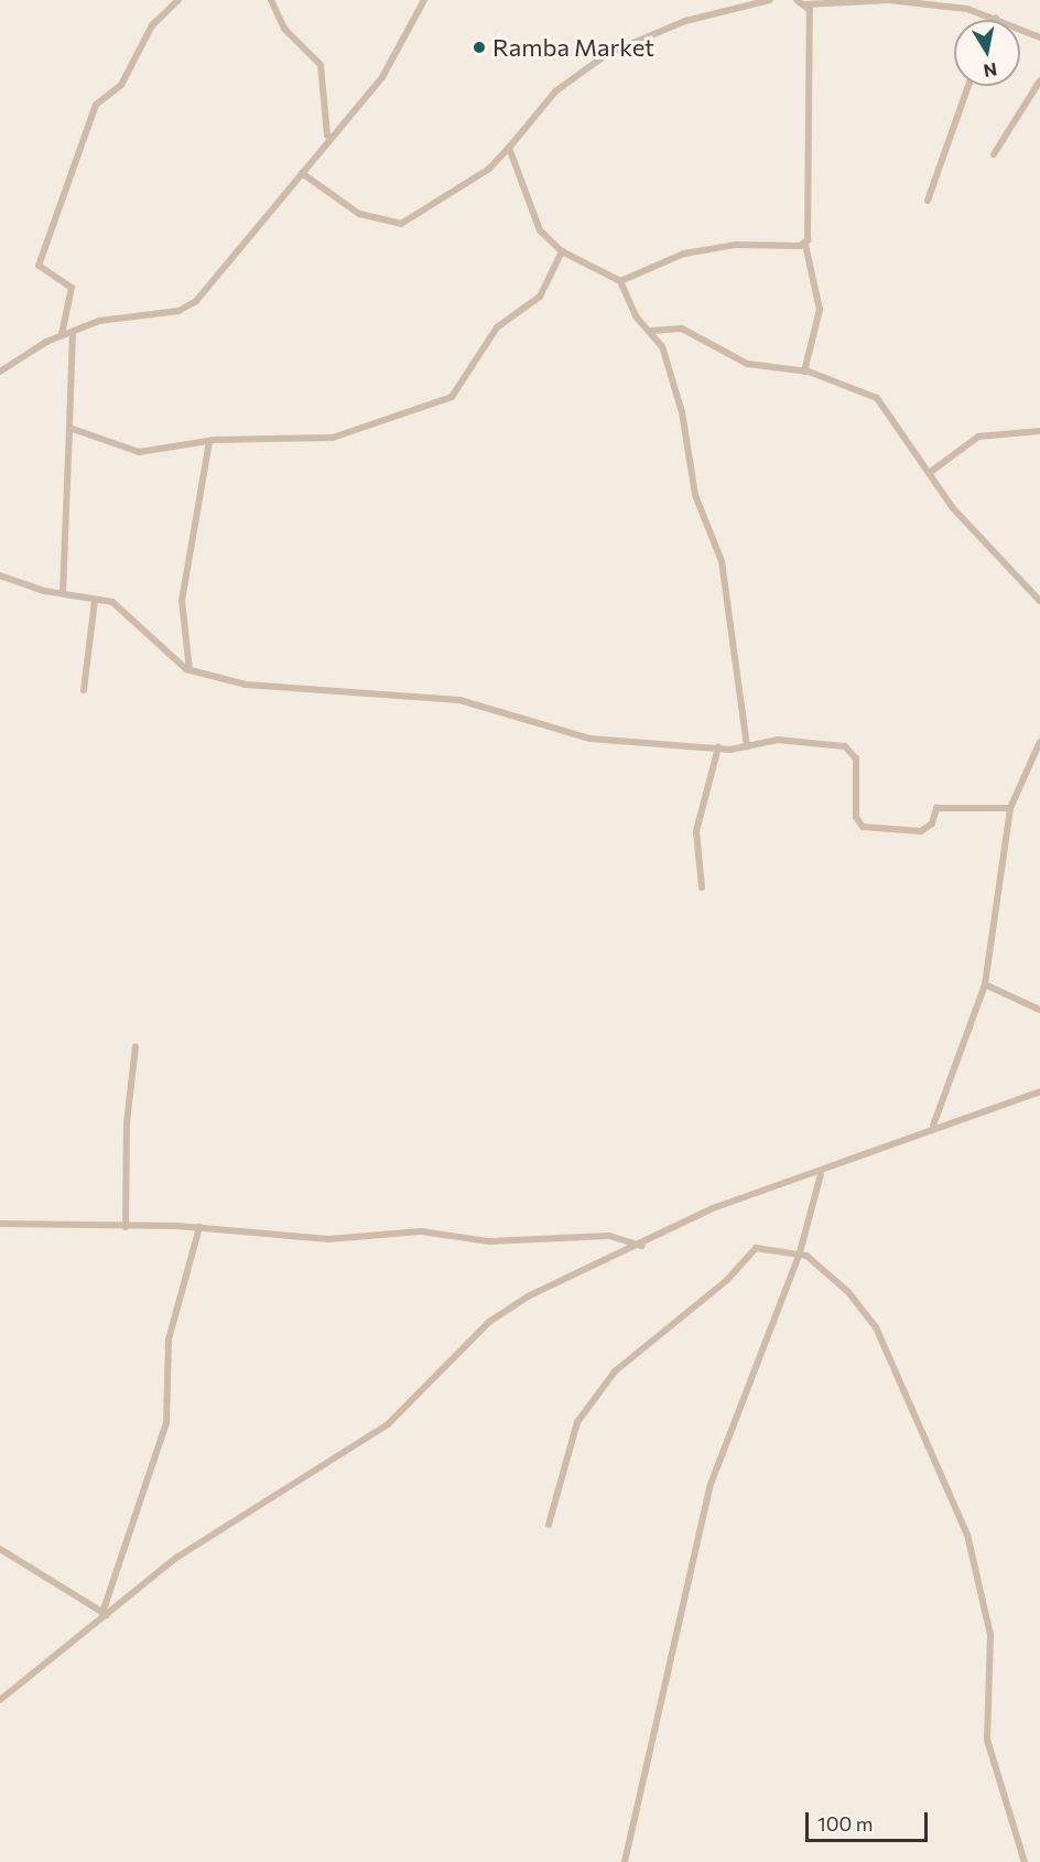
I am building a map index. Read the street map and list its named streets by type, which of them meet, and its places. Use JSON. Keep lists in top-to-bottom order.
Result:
{
  "places": ["Ramba Market"],
  "scale_bar": "100 m",
  "north": "bottom"
}
